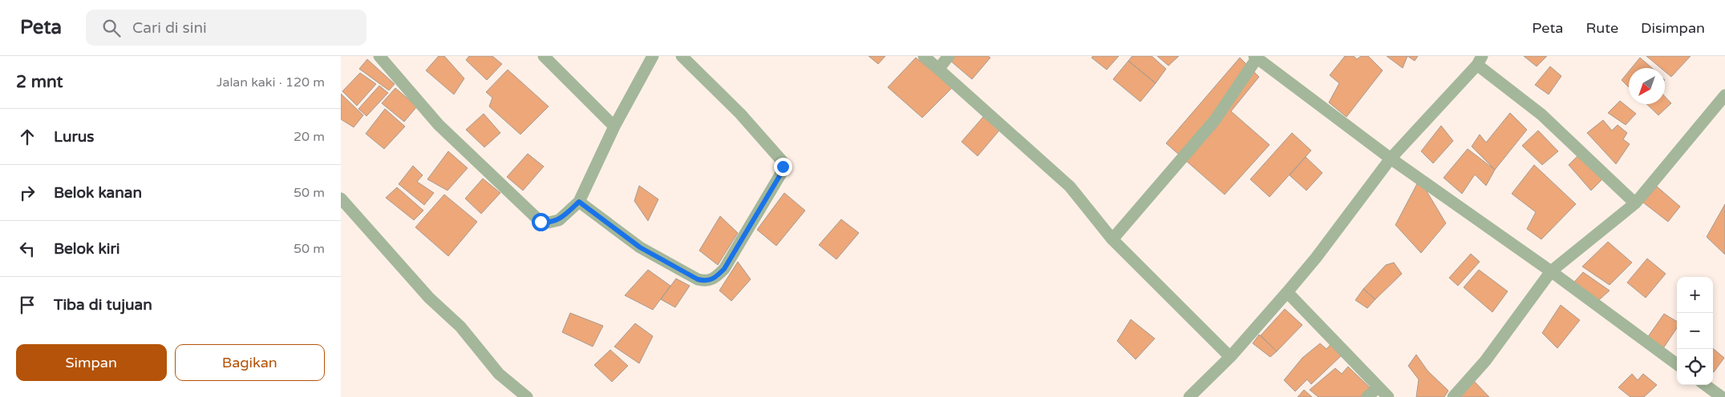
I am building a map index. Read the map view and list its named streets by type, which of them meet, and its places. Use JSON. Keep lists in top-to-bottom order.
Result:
{
  "north": "bottom left",
  "page": {
    "header": "Peta",
    "search": "Cari di sini",
    "nav": ["Peta", "Rute", "Disimpan"],
    "heading": ["2 mnt", "Jalan kaki · 120 m"],
    "list": [
      ["Lurus", "20 m"],
      ["Belok kanan", "50 m"],
      ["Belok kiri", "50 m"],
      "Tiba di tujuan"
    ],
    "map_buttons": ["+", "−"],
    "buttons": ["Simpan", "Bagikan"]
  }
}
